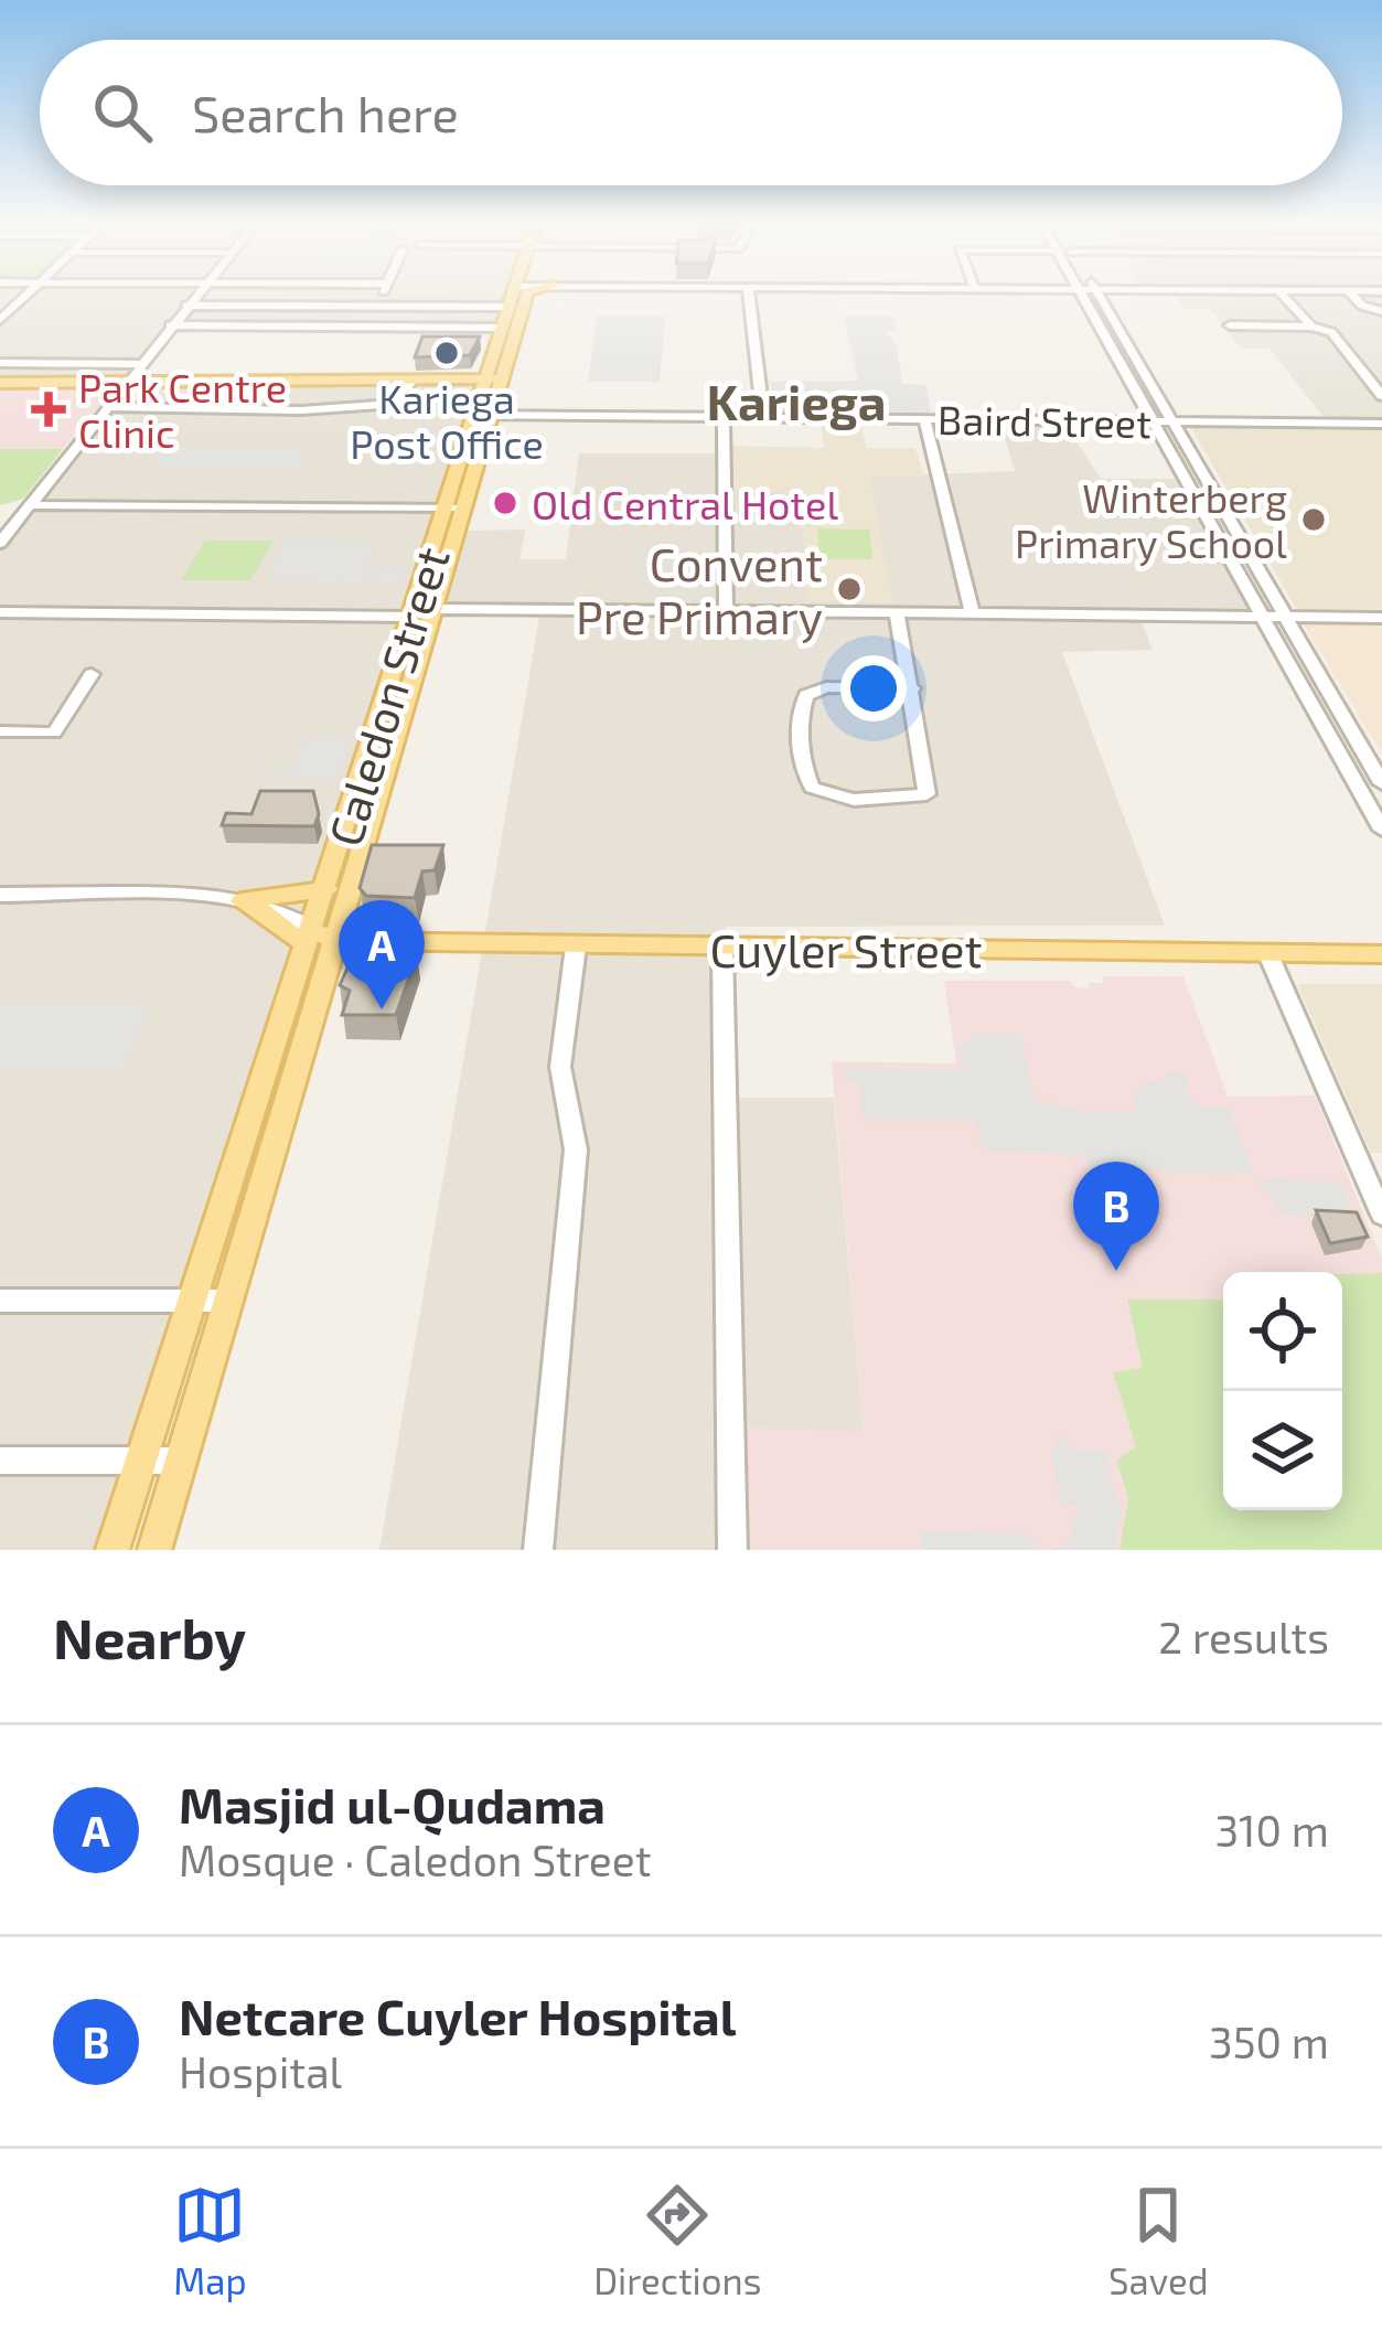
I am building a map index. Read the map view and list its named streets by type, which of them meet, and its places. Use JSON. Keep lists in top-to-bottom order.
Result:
{
  "streets": {
    "main road": ["Caledon Street", "Cuyler Street"],
    "street": ["Baird Street"]
  },
  "crossings": [
    ["Baird Street", "Caledon Street"],
    ["Caledon Street", "Cuyler Street"]
  ],
  "districts": ["Kariega"],
  "places": {
    "other": [
      "Kariega Post Office",
      "Old Central Hotel",
      "Winterberg Primary School",
      "Convent Pre Primary"
    ],
    "health": ["Park Centre Clinic"]
  },
  "page": {
    "search": "Search here",
    "pins": ["A", "B"],
    "heading": ["Nearby", "2 results"],
    "list": [
      {
        "mark": "A",
        "name": "Masjid ul-Qudama",
        "note": "Mosque · Caledon Street",
        "value": "310 m"
      },
      {
        "mark": "B",
        "name": "Netcare Cuyler Hospital",
        "note": "Hospital",
        "value": "350 m"
      }
    ],
    "nav": ["Map", "Directions", "Saved"]
  }
}
